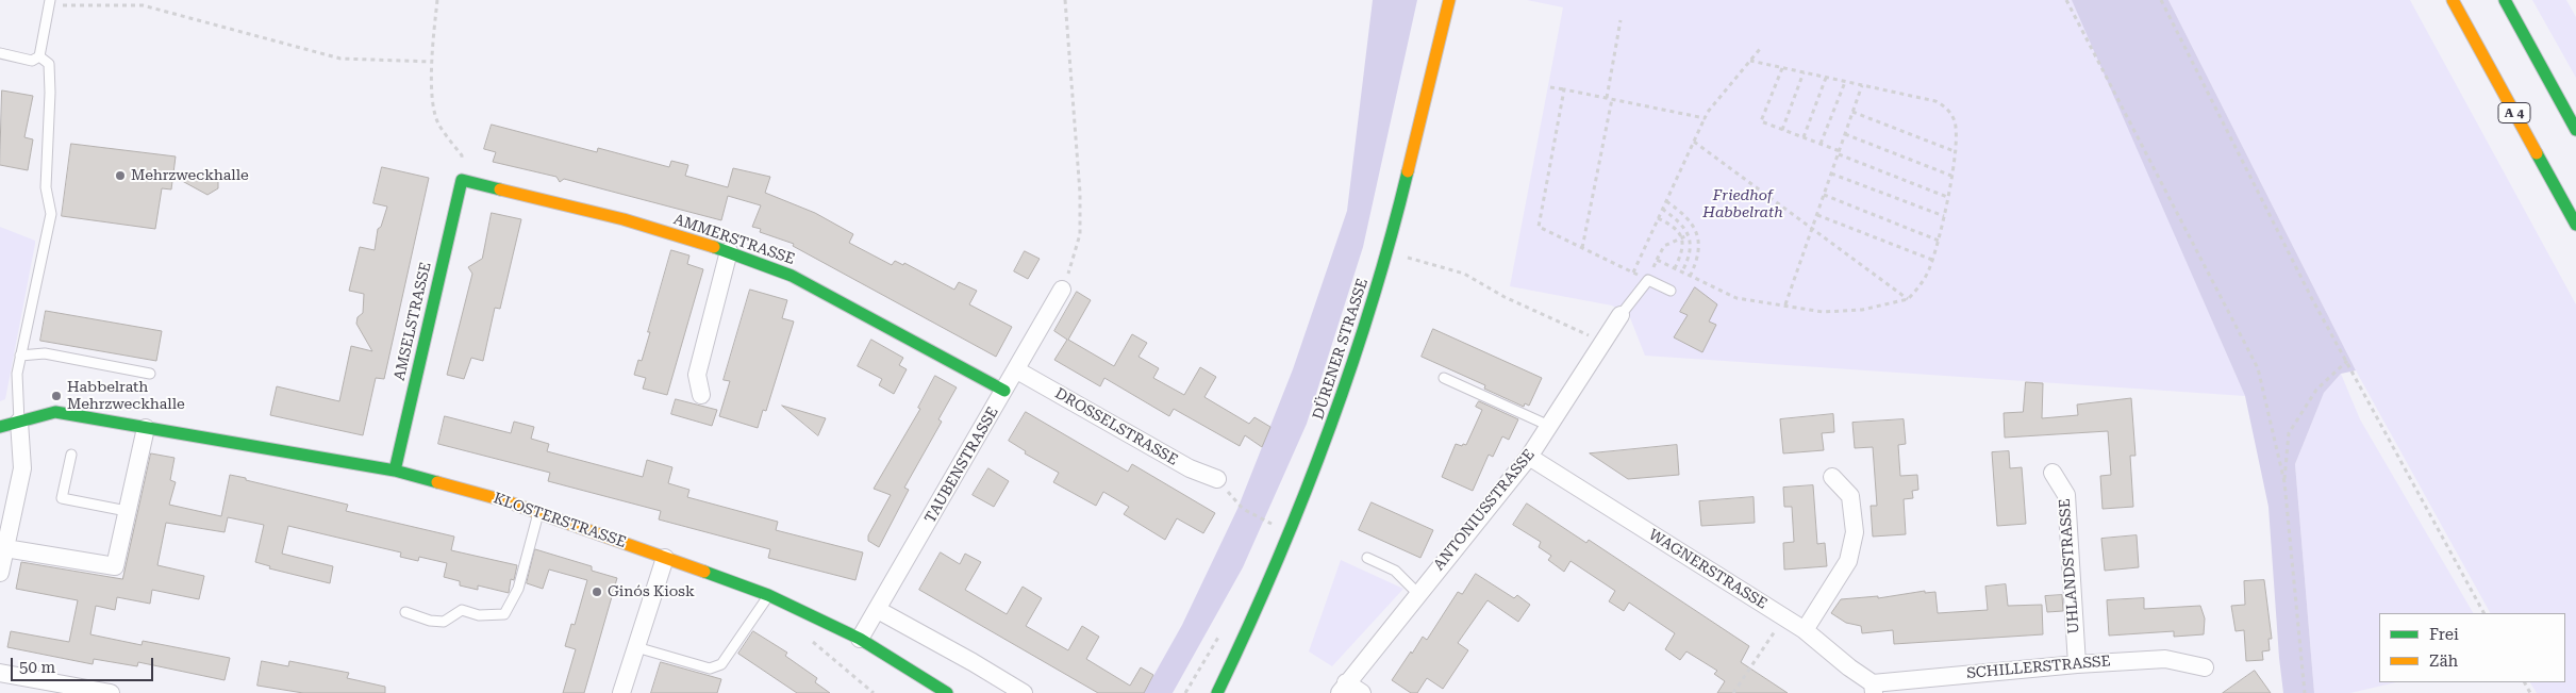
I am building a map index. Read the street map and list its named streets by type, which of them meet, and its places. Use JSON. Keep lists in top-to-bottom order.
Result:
{
  "streets": {
    "main road": [
      "A 4",
      "AMMERSTRASSE",
      "AMSELSTRASSE",
      "DÜRENER STRASSE",
      "KLOSTERSTRASSE"
    ],
    "street": [
      "DROSSELSTRASSE",
      "TAUBENSTRASSE",
      "ANTONIUSSTRASSE",
      "UHLANDSTRASSE",
      "WAGNERSTRASSE",
      "SCHILLERSTRASSE"
    ]
  },
  "crossings": [
    ["AMMERSTRASSE", "AMSELSTRASSE"],
    ["AMMERSTRASSE", "TAUBENSTRASSE"],
    ["AMSELSTRASSE", "KLOSTERSTRASSE"],
    ["DROSSELSTRASSE", "TAUBENSTRASSE"],
    ["TAUBENSTRASSE", "KLOSTERSTRASSE"],
    ["ANTONIUSSTRASSE", "WAGNERSTRASSE"],
    ["UHLANDSTRASSE", "SCHILLERSTRASSE"],
    ["WAGNERSTRASSE", "SCHILLERSTRASSE"]
  ],
  "parks": ["Friedhof Habbelrath"],
  "places": ["Mehrzweckhalle", "Habbelrath Mehrzweckhalle", "Gino´s Kiosk"],
  "legend": ["Frei", "Zäh"],
  "scale_bar": "50 m"
}
